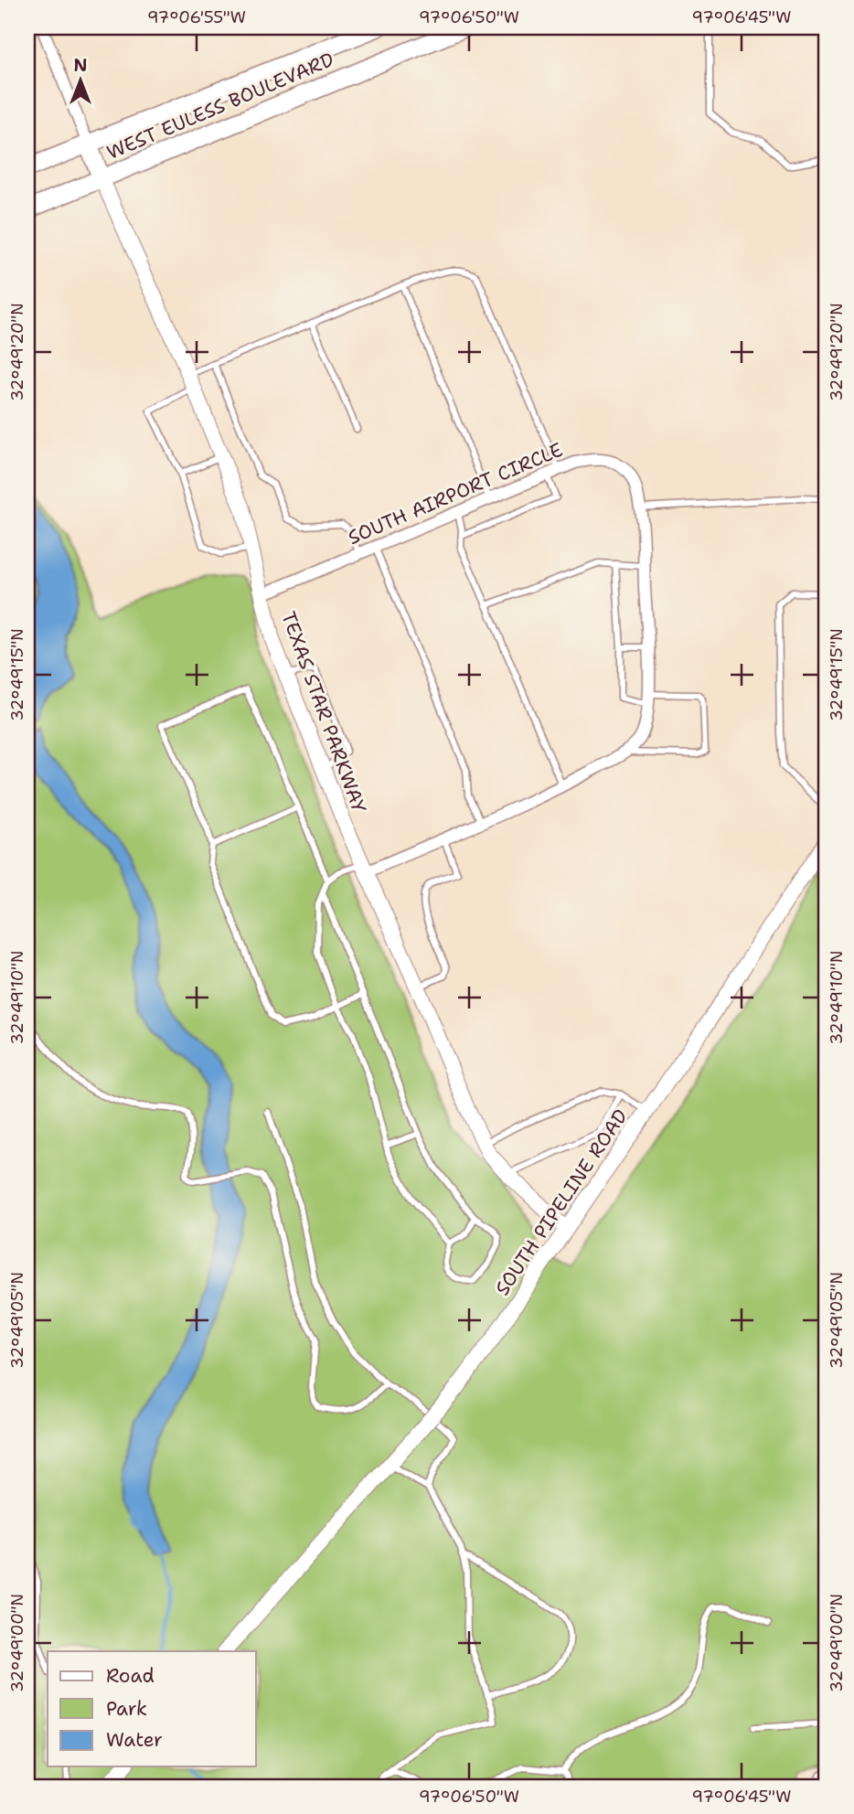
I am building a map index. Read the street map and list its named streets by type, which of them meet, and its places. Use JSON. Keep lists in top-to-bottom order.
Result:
{
  "streets": {
    "main road": ["WEST EULESS BOULEVARD"],
    "street": ["SOUTH AIRPORT CIRCLE", "TEXAS STAR PARKWAY", "SOUTH PIPELINE ROAD"]
  },
  "crossings": [
    ["WEST EULESS BOULEVARD", "TEXAS STAR PARKWAY"],
    ["SOUTH AIRPORT CIRCLE", "TEXAS STAR PARKWAY"],
    ["TEXAS STAR PARKWAY", "SOUTH PIPELINE ROAD"]
  ],
  "legend": ["Road", "Park", "Water"],
  "north": "top",
  "coordinates": [
    "97°06'55\"W",
    "97°06'50\"W",
    "97°06'45\"W",
    "32°49'20\"N",
    "32°49'15\"N",
    "32°49'10\"N",
    "32°49'05\"N",
    "32°49'00\"N"
  ]
}
